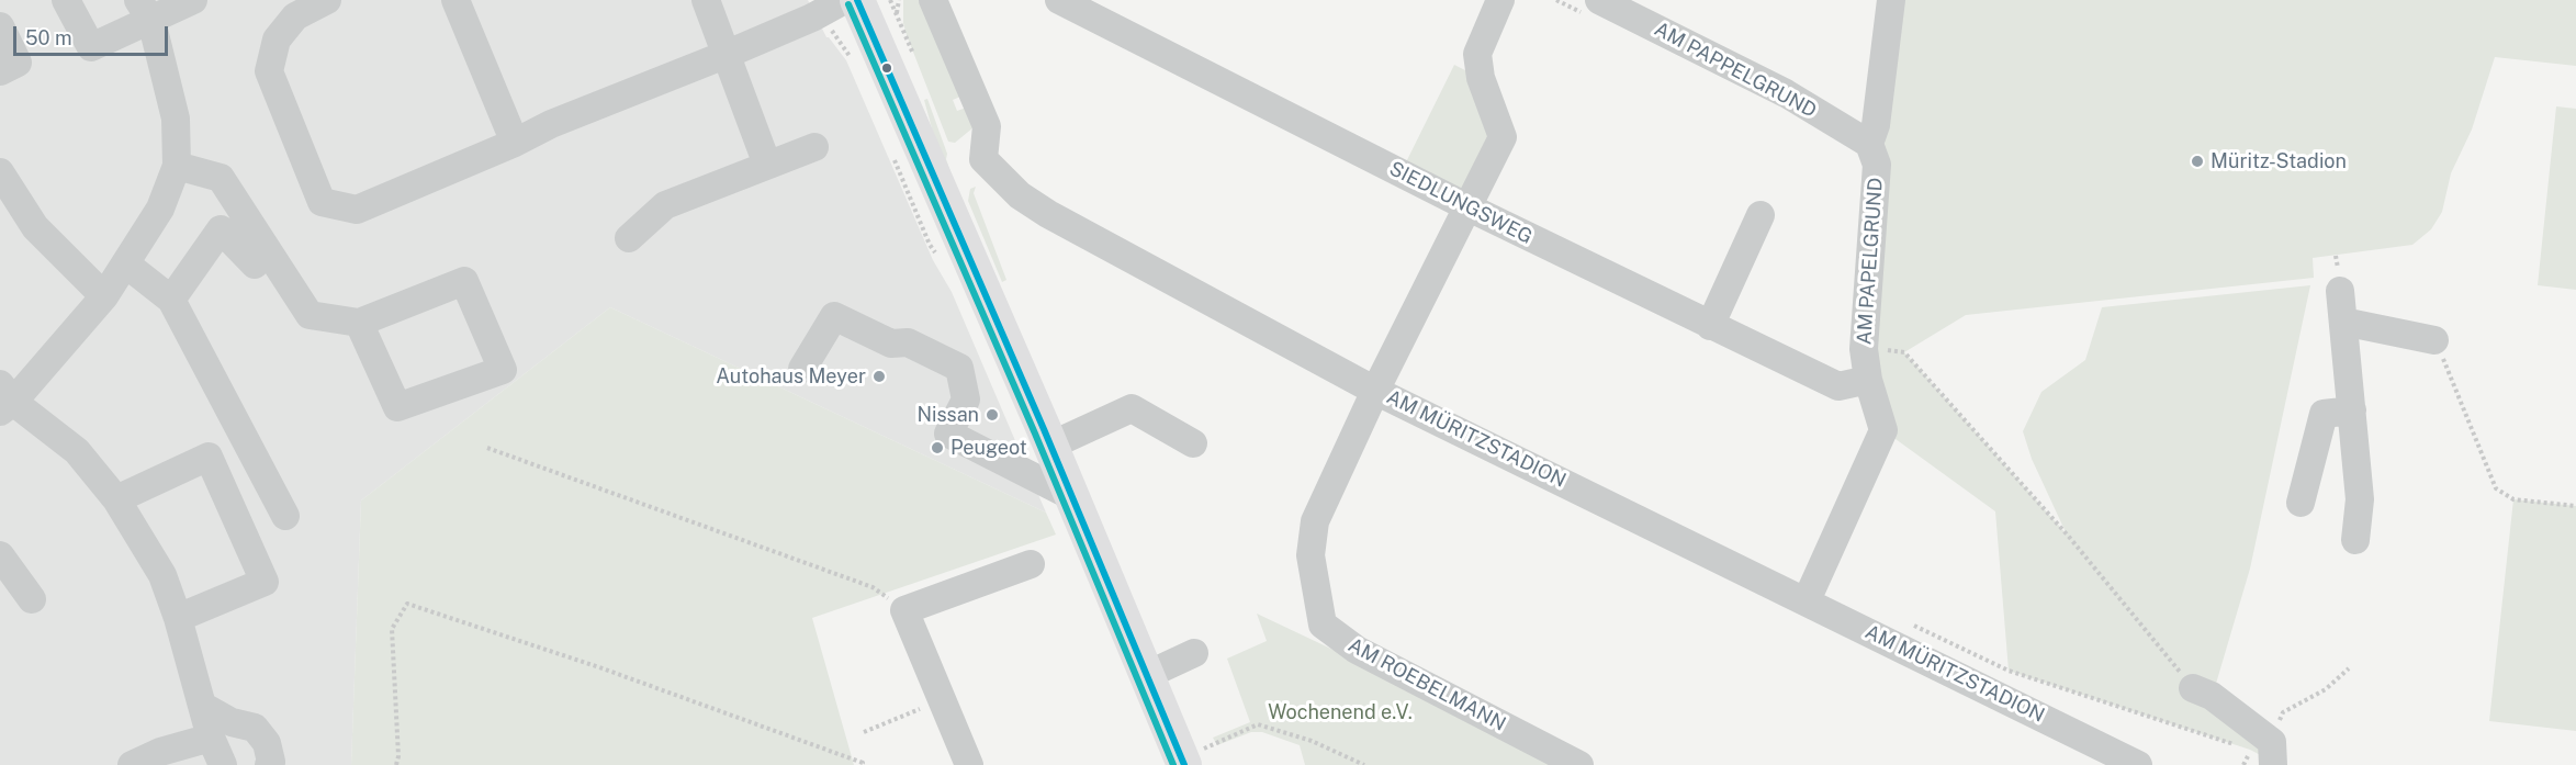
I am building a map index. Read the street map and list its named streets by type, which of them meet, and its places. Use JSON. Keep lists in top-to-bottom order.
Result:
{
  "streets": {
    "street": [
      "AM PAPPELGRUND",
      "SIEDLUNGSWEG",
      "AM PAPELGRUND",
      "AM MÜRITZSTADION",
      "AM ROEBELMANN"
    ]
  },
  "crossings": [
    ["AM PAPPELGRUND", "AM PAPELGRUND"],
    ["SIEDLUNGSWEG", "AM PAPELGRUND"],
    ["SIEDLUNGSWEG", "AM ROEBELMANN"],
    ["AM MÜRITZSTADION", "AM ROEBELMANN"]
  ],
  "parks": ["Wochenend e.V."],
  "places": [
    "Müritz-Stadion",
    "Autohaus Meyer",
    "Nissan",
    "Peugeot"
  ],
  "scale_bar": "50 m"
}
